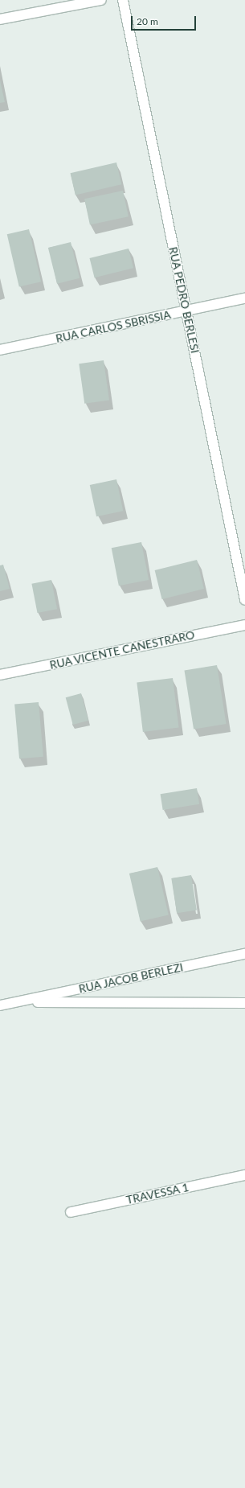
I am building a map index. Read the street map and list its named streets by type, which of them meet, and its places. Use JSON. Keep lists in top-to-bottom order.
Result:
{
  "streets": {
    "street": [
      "RUA PEDRO BERLESI",
      "RUA CARLOS SBRISSIA",
      "RUA VICENTE CANESTRARO",
      "RUA JACOB BERLEZI",
      "TRAVESSA 1"
    ]
  },
  "crossings": [
    ["RUA PEDRO BERLESI", "RUA CARLOS SBRISSIA"]
  ],
  "scale_bar": "20 m"
}
